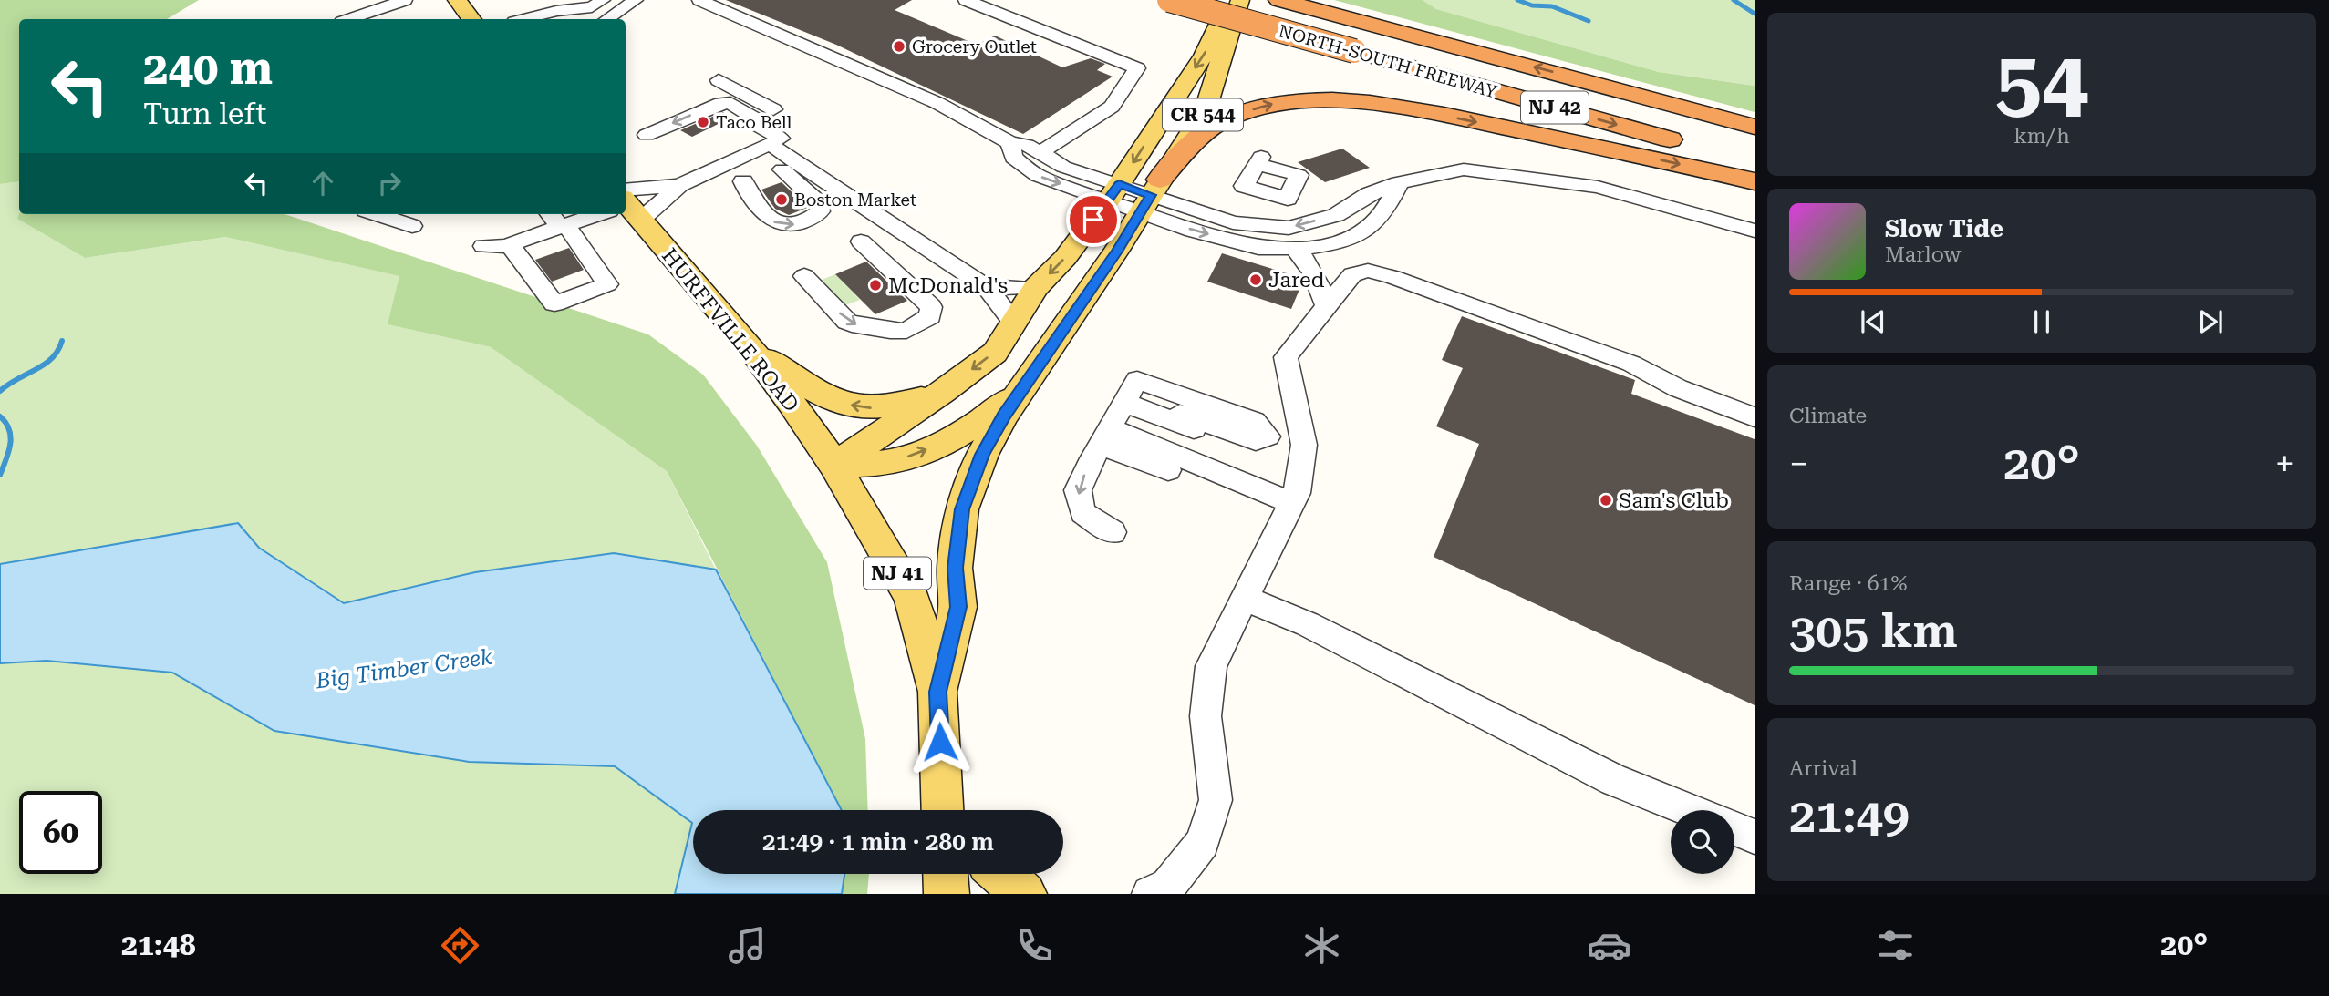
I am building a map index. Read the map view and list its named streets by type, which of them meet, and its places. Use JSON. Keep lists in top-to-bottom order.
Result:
{
  "streets": {
    "highway": ["NORTH-SOUTH FREEWAY", "NJ 42"],
    "main road": ["CR 544", "HURFFVILLE ROAD", "NJ 41"]
  },
  "crossings": [
    ["CR 544", "HURFFVILLE ROAD"],
    ["CR 544", "NJ 41"],
    ["HURFFVILLE ROAD", "NJ 41"]
  ],
  "water": ["Big Timber Creek"],
  "places": [
    "Grocery Outlet",
    "Taco Bell",
    "Boston Market",
    "Jared",
    "McDonald's",
    "Sam's Club"
  ],
  "page": {
    "tile": [
      ["54", "km/h"],
      "Climate",
      ["Range · 61%", "305 km"],
      ["Arrival", "21:49"]
    ],
    "turn": ["240 m", "Turn left"],
    "song": ["Slow Tide", "Marlow"],
    "heat": ["−", "20°", "+"],
    "limit": "60",
    "trip": "21:49 · 1 min · 280 m",
    "tabs": ["21:48", "20°"]
  }
}
